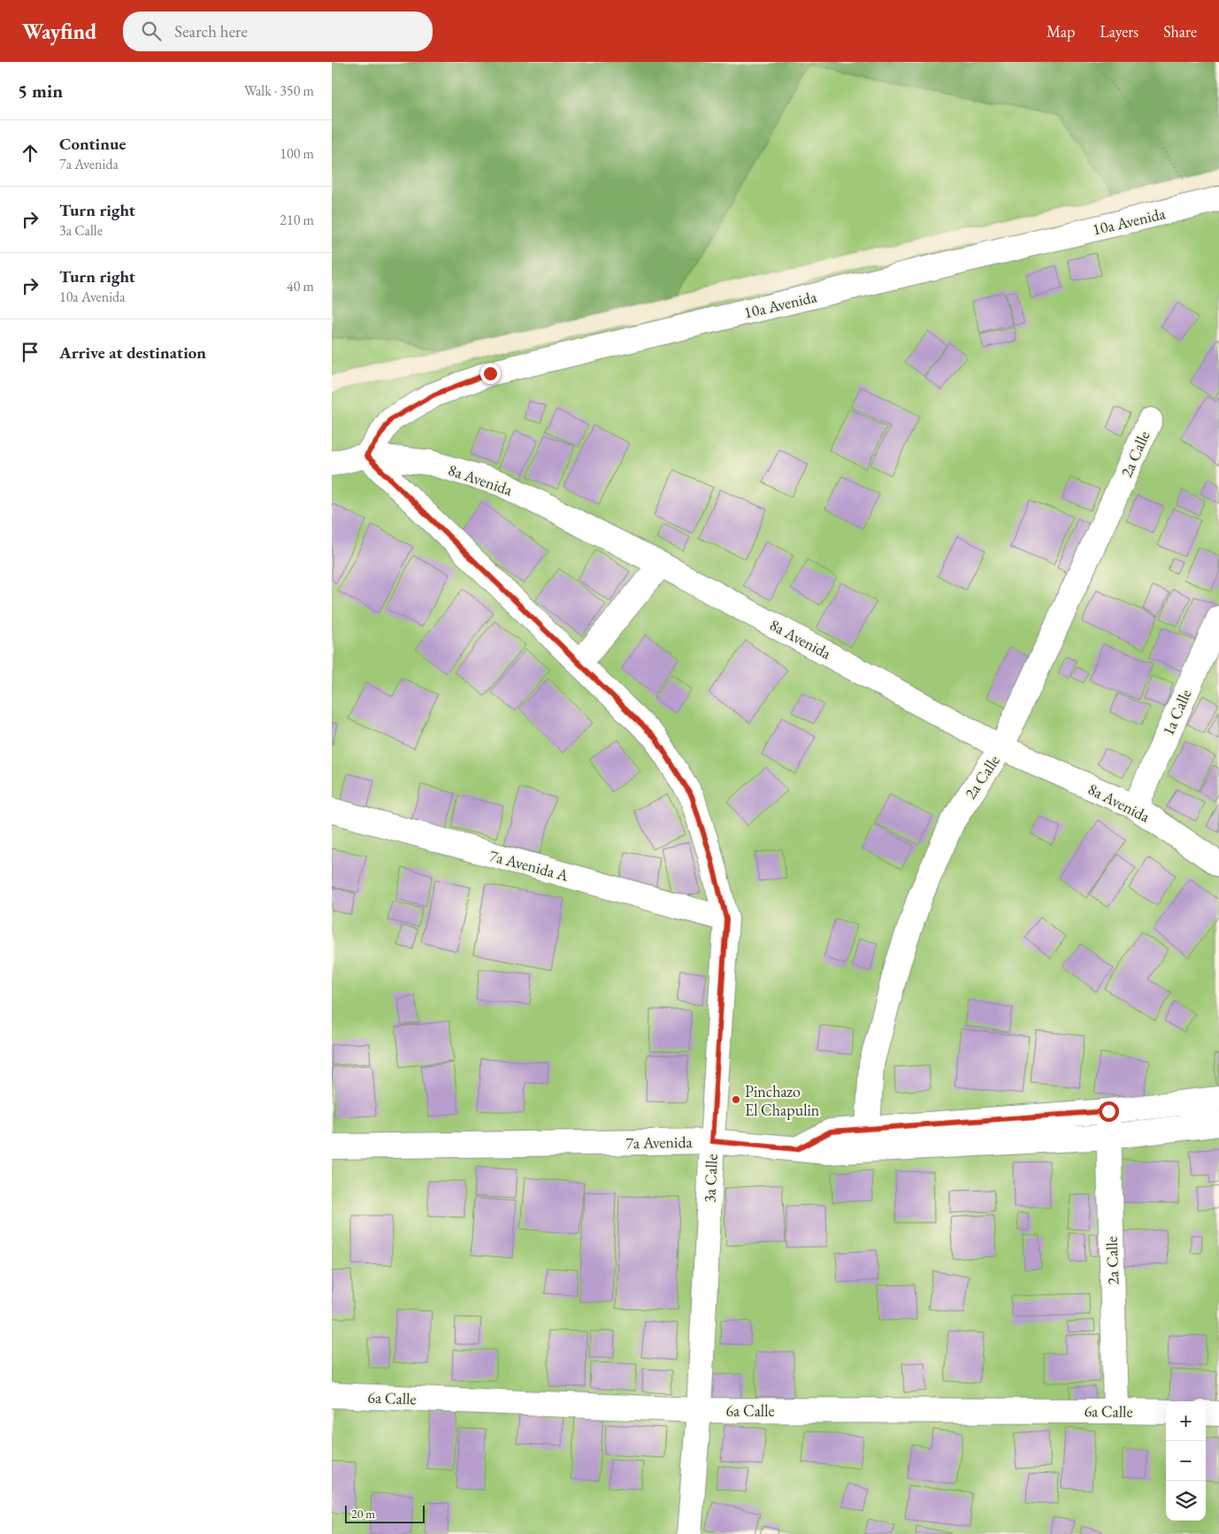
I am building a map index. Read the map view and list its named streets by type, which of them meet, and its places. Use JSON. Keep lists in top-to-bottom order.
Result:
{
  "streets": {
    "street": [
      "10a Avenida",
      "2a Calle",
      "8a Avenida",
      "1a Calle",
      "7a Avenida A",
      "7a Avenida",
      "3a Calle",
      "6a Calle"
    ]
  },
  "crossings": [
    ["10a Avenida", "8a Avenida"],
    ["10a Avenida", "3a Calle"],
    ["2a Calle", "8a Avenida"],
    ["2a Calle", "7a Avenida"],
    ["2a Calle", "6a Calle"],
    ["8a Avenida", "1a Calle"],
    ["8a Avenida", "3a Calle"],
    ["7a Avenida A", "3a Calle"],
    ["7a Avenida", "3a Calle"],
    ["3a Calle", "6a Calle"]
  ],
  "places": ["Pinchazo El Chapulin"],
  "scale_bar": "20 m",
  "page": {
    "header": "Wayfind",
    "search": "Search here",
    "nav": ["Map", "Layers", "Share"],
    "heading": ["5 min", "Walk · 350 m"],
    "list": [
      ["Continue", "7a Avenida", "100 m"],
      ["Turn right", "3a Calle", "210 m"],
      ["Turn right", "10a Avenida", "40 m"],
      "Arrive at destination"
    ],
    "map_buttons": ["+", "−"],
    "scale": "20 m"
  }
}
